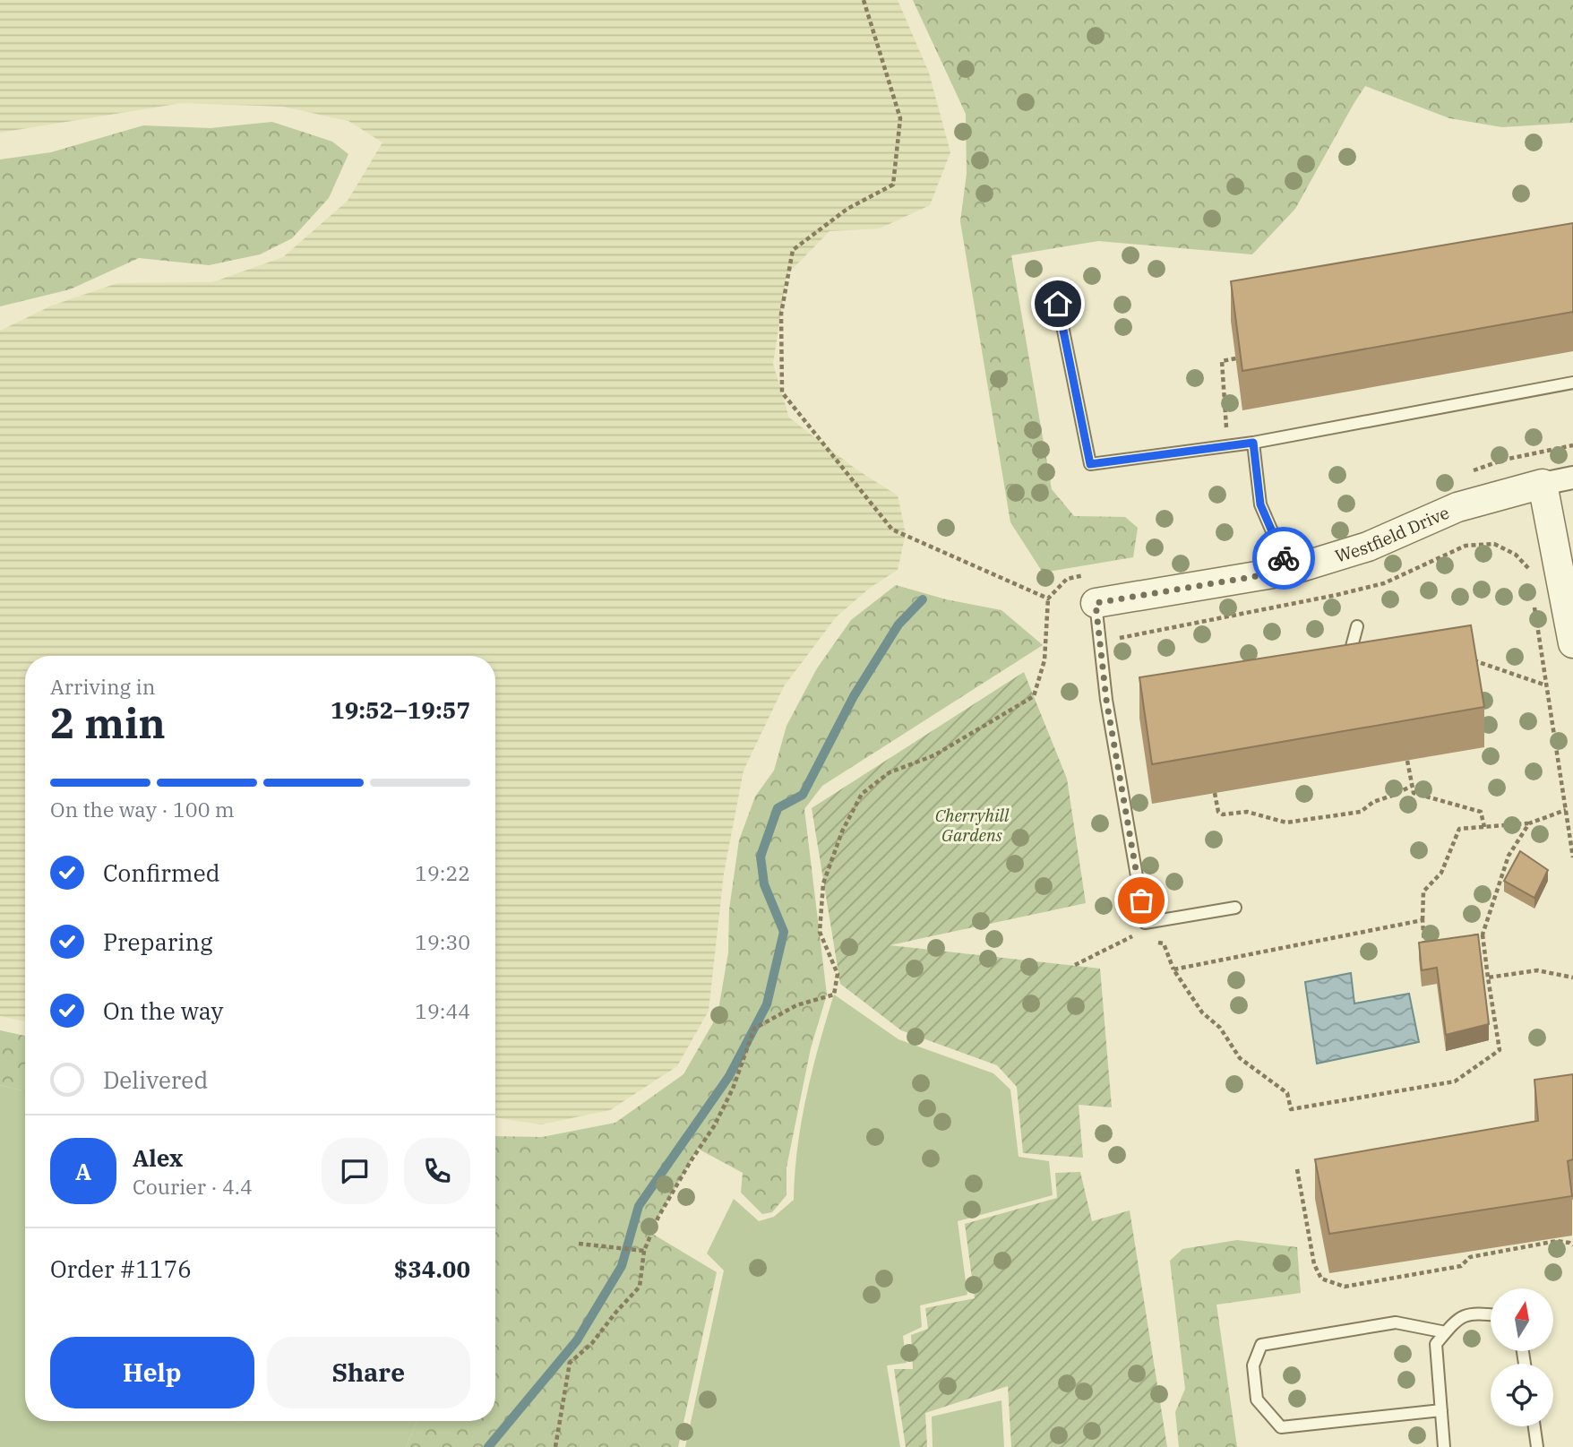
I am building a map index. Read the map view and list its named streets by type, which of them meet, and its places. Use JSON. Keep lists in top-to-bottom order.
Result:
{
  "streets": {
    "street": ["Westfield Drive"]
  },
  "parks": ["Cherryhill Gardens"],
  "north": "top",
  "page": {
    "heading": ["2 min", "Arriving in", "19:52–19:57"],
    "panel": [
      "Alex",
      "Courier · 4.4",
      "Order #1176",
      "$34.00"
    ],
    "bar": "On the way · 100 m",
    "list": [
      ["Confirmed", "19:22"],
      ["Preparing", "19:30"],
      ["On the way", "19:44"],
      "Delivered"
    ],
    "round": "A",
    "buttons": ["Help", "Share"]
  }
}
